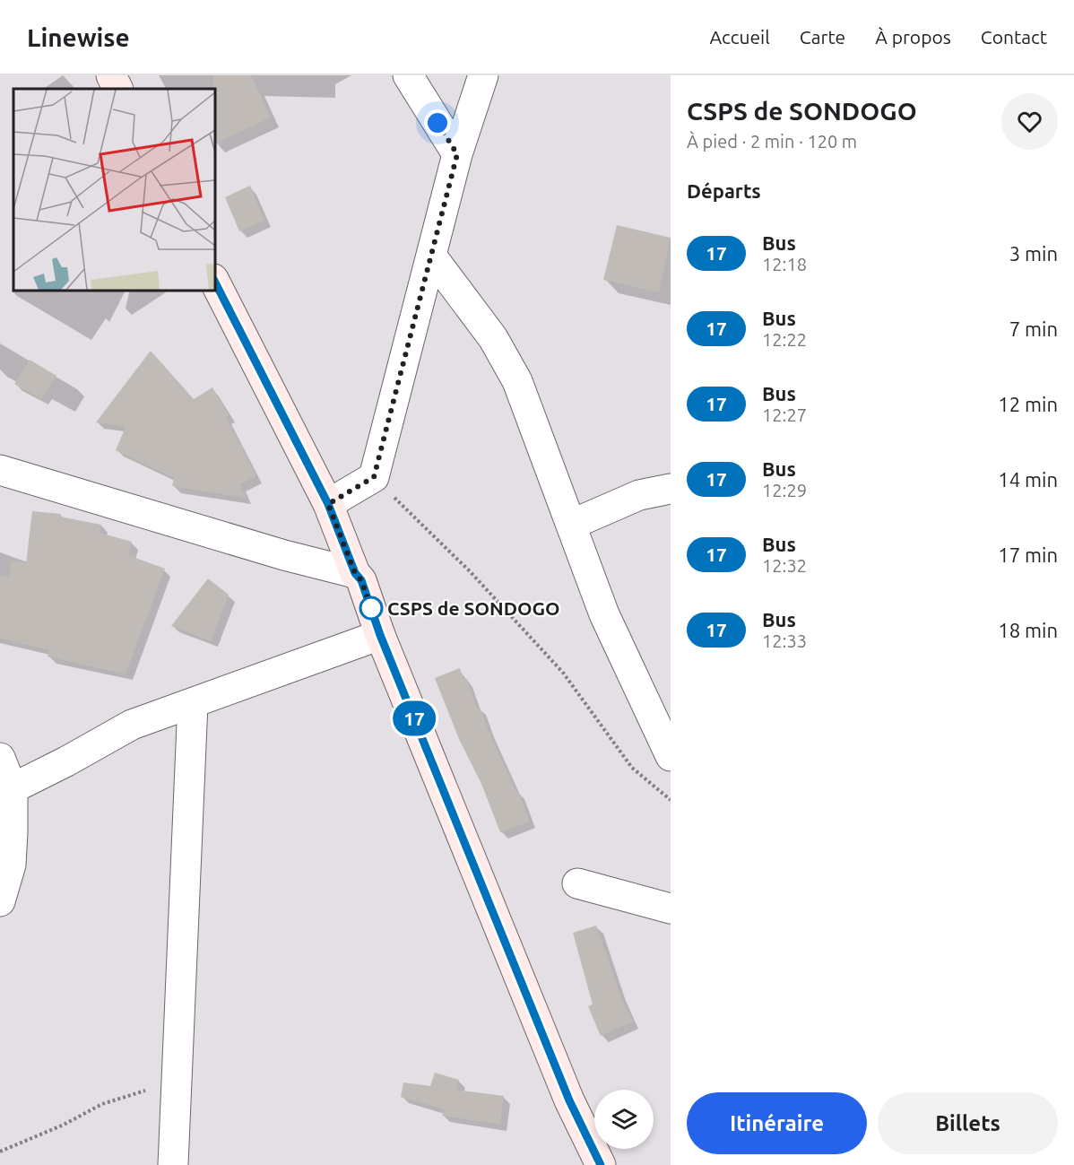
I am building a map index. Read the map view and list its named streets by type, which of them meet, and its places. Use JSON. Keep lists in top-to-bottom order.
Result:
{
  "places": ["CSPS de SONDOGO"],
  "lines": ["bus line 17"],
  "page": {
    "header": "Linewise",
    "nav": [
      "Accueil",
      "Carte",
      "À propos",
      "Contact"
    ],
    "on_map": "17",
    "heading": [
      ["CSPS de SONDOGO", "À pied · 2 min · 120 m"],
      "Départs"
    ],
    "list": [
      {
        "mark": "17",
        "name": "Bus",
        "note": "12:18",
        "value": "3 min"
      },
      {
        "mark": "17",
        "name": "Bus",
        "note": "12:22",
        "value": "7 min"
      },
      {
        "mark": "17",
        "name": "Bus",
        "note": "12:27",
        "value": "12 min"
      },
      {
        "mark": "17",
        "name": "Bus",
        "note": "12:29",
        "value": "14 min"
      },
      {
        "mark": "17",
        "name": "Bus",
        "note": "12:32",
        "value": "17 min"
      },
      {
        "mark": "17",
        "name": "Bus",
        "note": "12:33",
        "value": "18 min"
      }
    ],
    "buttons": ["Itinéraire", "Billets"]
  }
}
